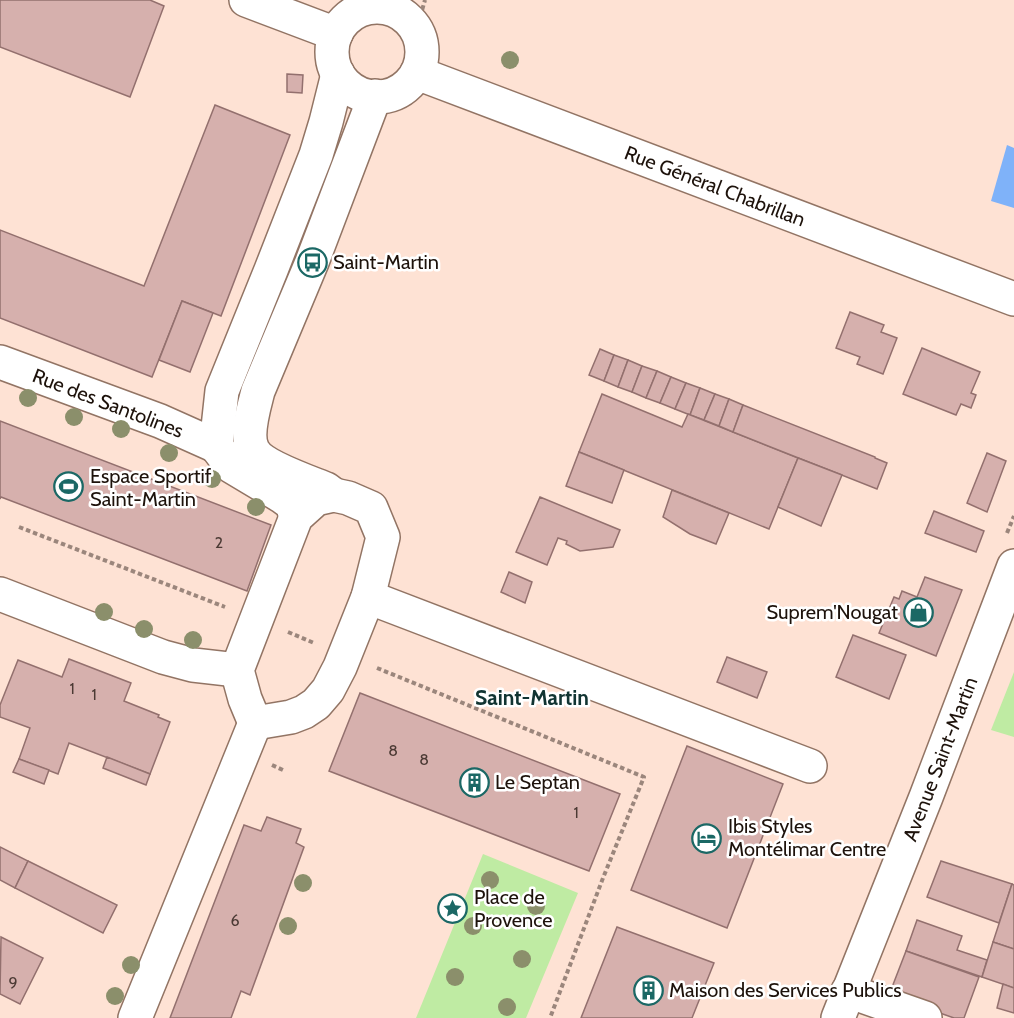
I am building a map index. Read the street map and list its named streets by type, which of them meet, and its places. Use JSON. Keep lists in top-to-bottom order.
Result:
{
  "streets": {
    "street": ["Rue Général Chabrillan", "Rue des Santolines", "Avenue Saint-Martin"]
  },
  "districts": ["Saint-Martin"],
  "places": {
    "bus stop": ["Saint-Martin"],
    "sports": ["Espace Sportif Saint-Martin"],
    "shop": ["Suprem'Nougat"],
    "building": ["Le Septan", "Maison des Services Publics"],
    "hotel": ["Ibis Styles Montélimar Centre"],
    "place": ["Place de Provence"]
  },
  "house_numbers": [
    "2",
    "1",
    "1",
    "8",
    "8",
    "1",
    "6",
    "9"
  ]
}
